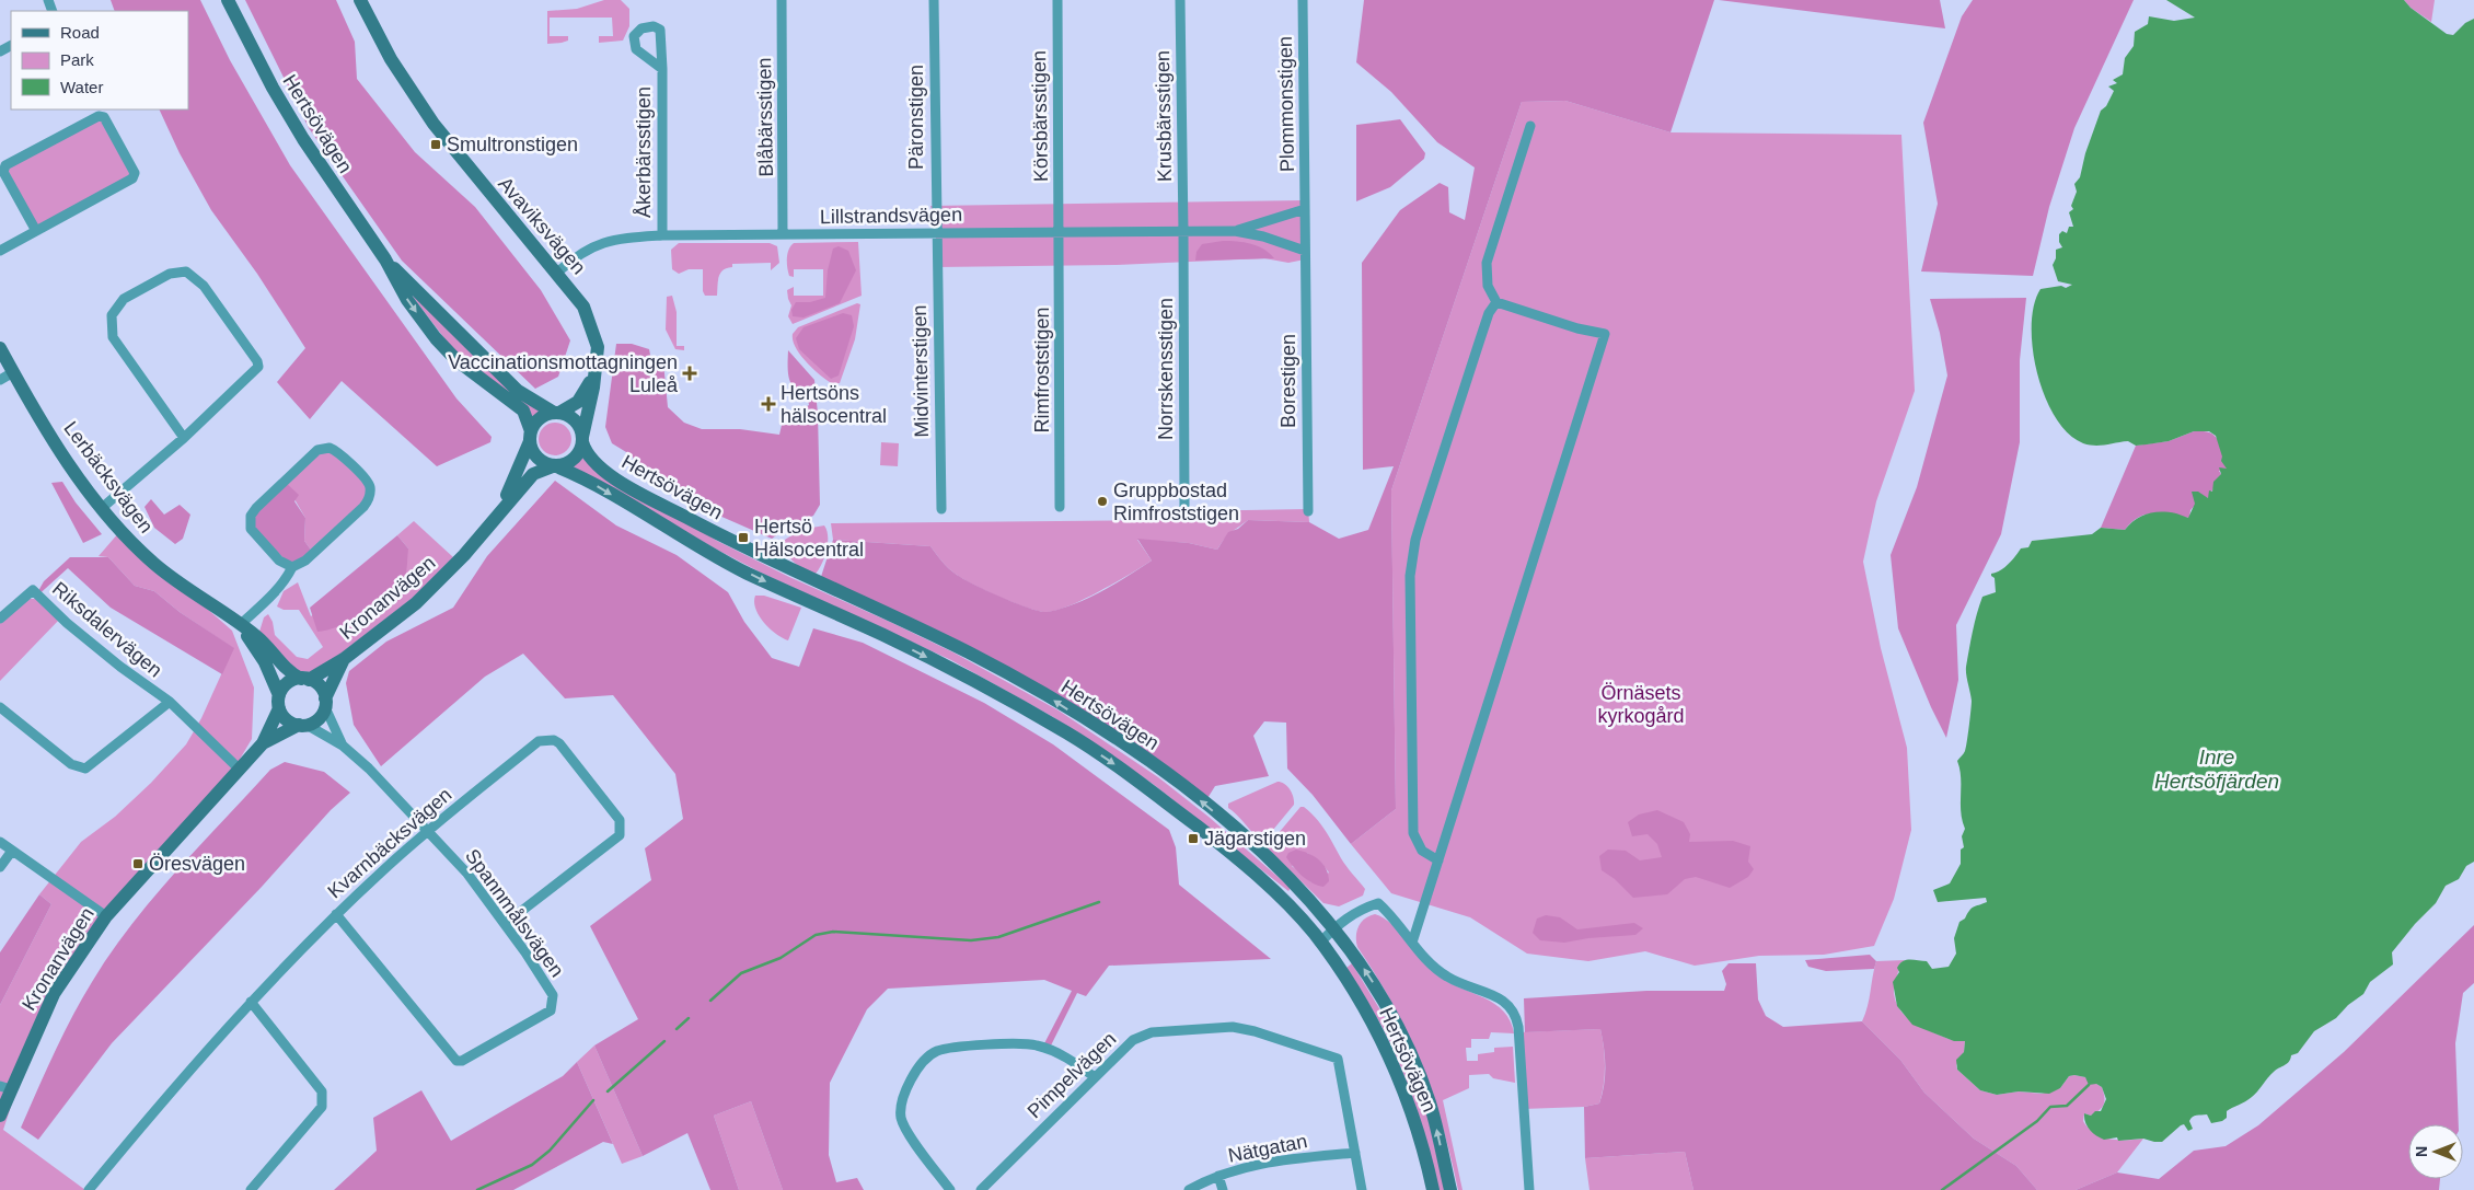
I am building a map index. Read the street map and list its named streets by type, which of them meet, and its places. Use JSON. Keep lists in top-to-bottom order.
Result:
{
  "streets": {
    "main road": [
      "Hertsövägen",
      "Avaviksvägen",
      "Lerbäcksvägen",
      "Kronanvägen"
    ],
    "street": [
      "Plommonstigen",
      "Körsbärsstigen",
      "Krusbärsstigen",
      "Blåbärsstigen",
      "Päronstigen",
      "Åkerbärsstigen",
      "Lillstrandsvägen",
      "Norrskensstigen",
      "Rimfroststigen",
      "Midvinterstigen",
      "Borestigen",
      "Riksdalervägen",
      "Kvarnbäcksvägen",
      "Spannmålsvägen",
      "Pimpelvägen",
      "Nätgatan"
    ]
  },
  "crossings": [
    ["Plommonstigen", "Lillstrandsvägen"],
    ["Körsbärsstigen", "Lillstrandsvägen"],
    ["Körsbärsstigen", "Rimfroststigen"],
    ["Krusbärsstigen", "Lillstrandsvägen"],
    ["Krusbärsstigen", "Norrskensstigen"],
    ["Blåbärsstigen", "Lillstrandsvägen"],
    ["Päronstigen", "Lillstrandsvägen"],
    ["Päronstigen", "Midvinterstigen"],
    ["Hertsövägen", "Avaviksvägen"],
    ["Hertsövägen", "Kronanvägen"],
    ["Åkerbärsstigen", "Lillstrandsvägen"],
    ["Lillstrandsvägen", "Avaviksvägen"],
    ["Lillstrandsvägen", "Norrskensstigen"],
    ["Lillstrandsvägen", "Rimfroststigen"],
    ["Lillstrandsvägen", "Midvinterstigen"],
    ["Lillstrandsvägen", "Borestigen"],
    ["Avaviksvägen", "Kronanvägen"],
    ["Lerbäcksvägen", "Kronanvägen"],
    ["Lerbäcksvägen", "Spannmålsvägen"],
    ["Kronanvägen", "Riksdalervägen"],
    ["Kronanvägen", "Spannmålsvägen"],
    ["Kvarnbäcksvägen", "Spannmålsvägen"],
    ["Pimpelvägen", "Nätgatan"]
  ],
  "water": ["Inre Hertsöfjärden"],
  "parks": ["Örnäsets kyrkogård"],
  "places": {
    "transit": [
      "Smultronstigen",
      "Hertsö Hälsocentral",
      "Jägarstigen",
      "Öresvägen"
    ],
    "health": ["Vaccinationsmottagningen Luleå", "Hertsöns hälsocentral"],
    "other": ["Gruppbostad Rimfroststigen"]
  },
  "legend": ["Road", "Park", "Water"],
  "north": "left"
}
